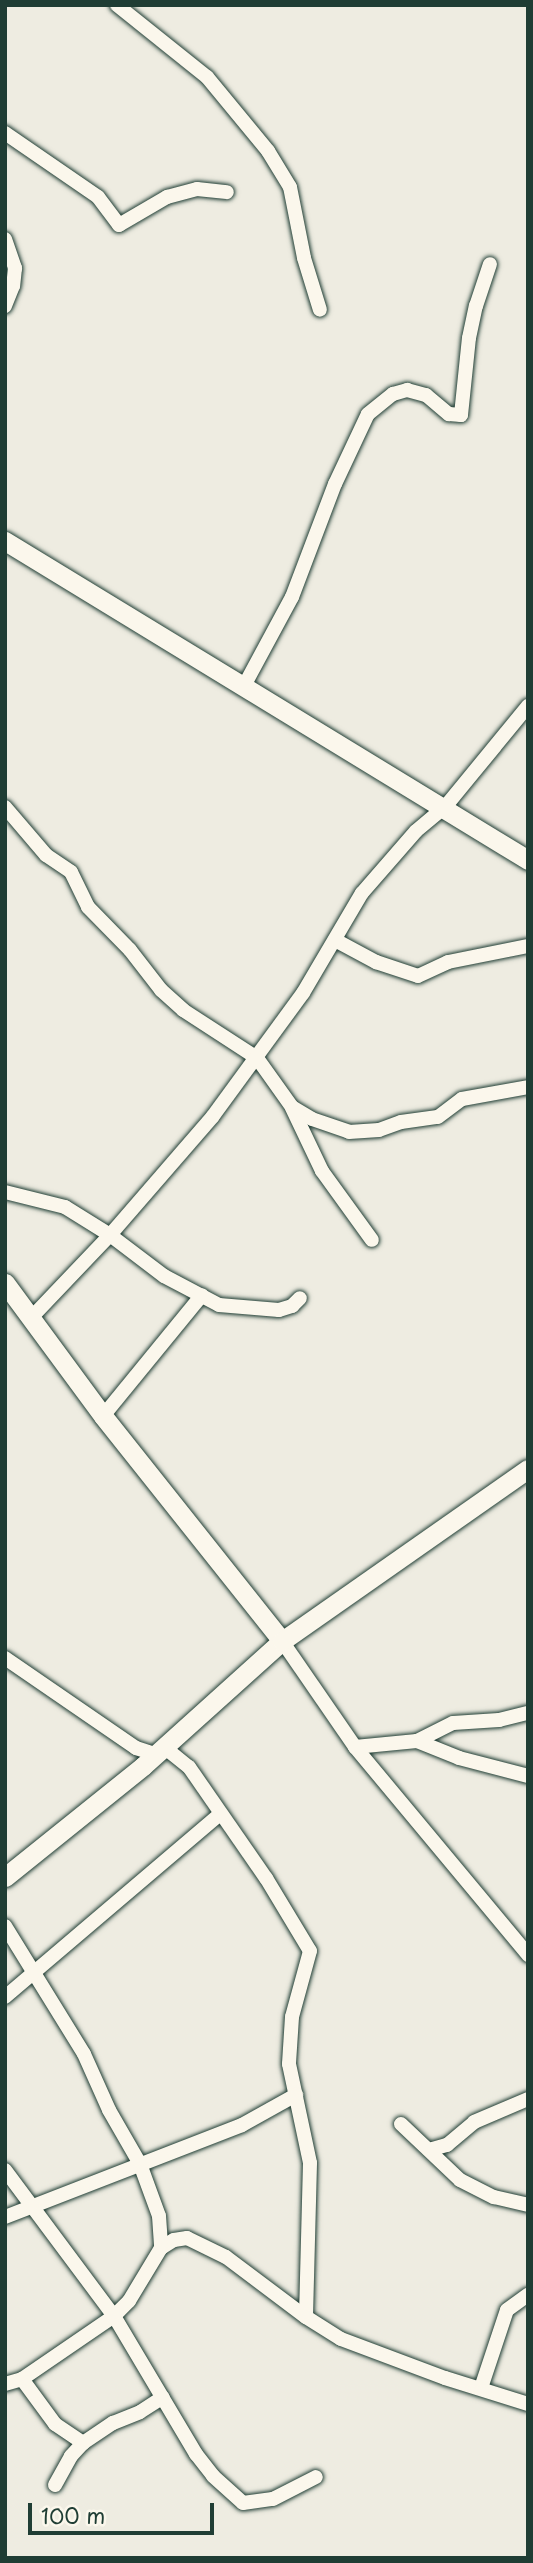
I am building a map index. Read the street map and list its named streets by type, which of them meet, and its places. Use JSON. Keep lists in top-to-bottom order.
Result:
{
  "scale_bar": "100 m"
}
